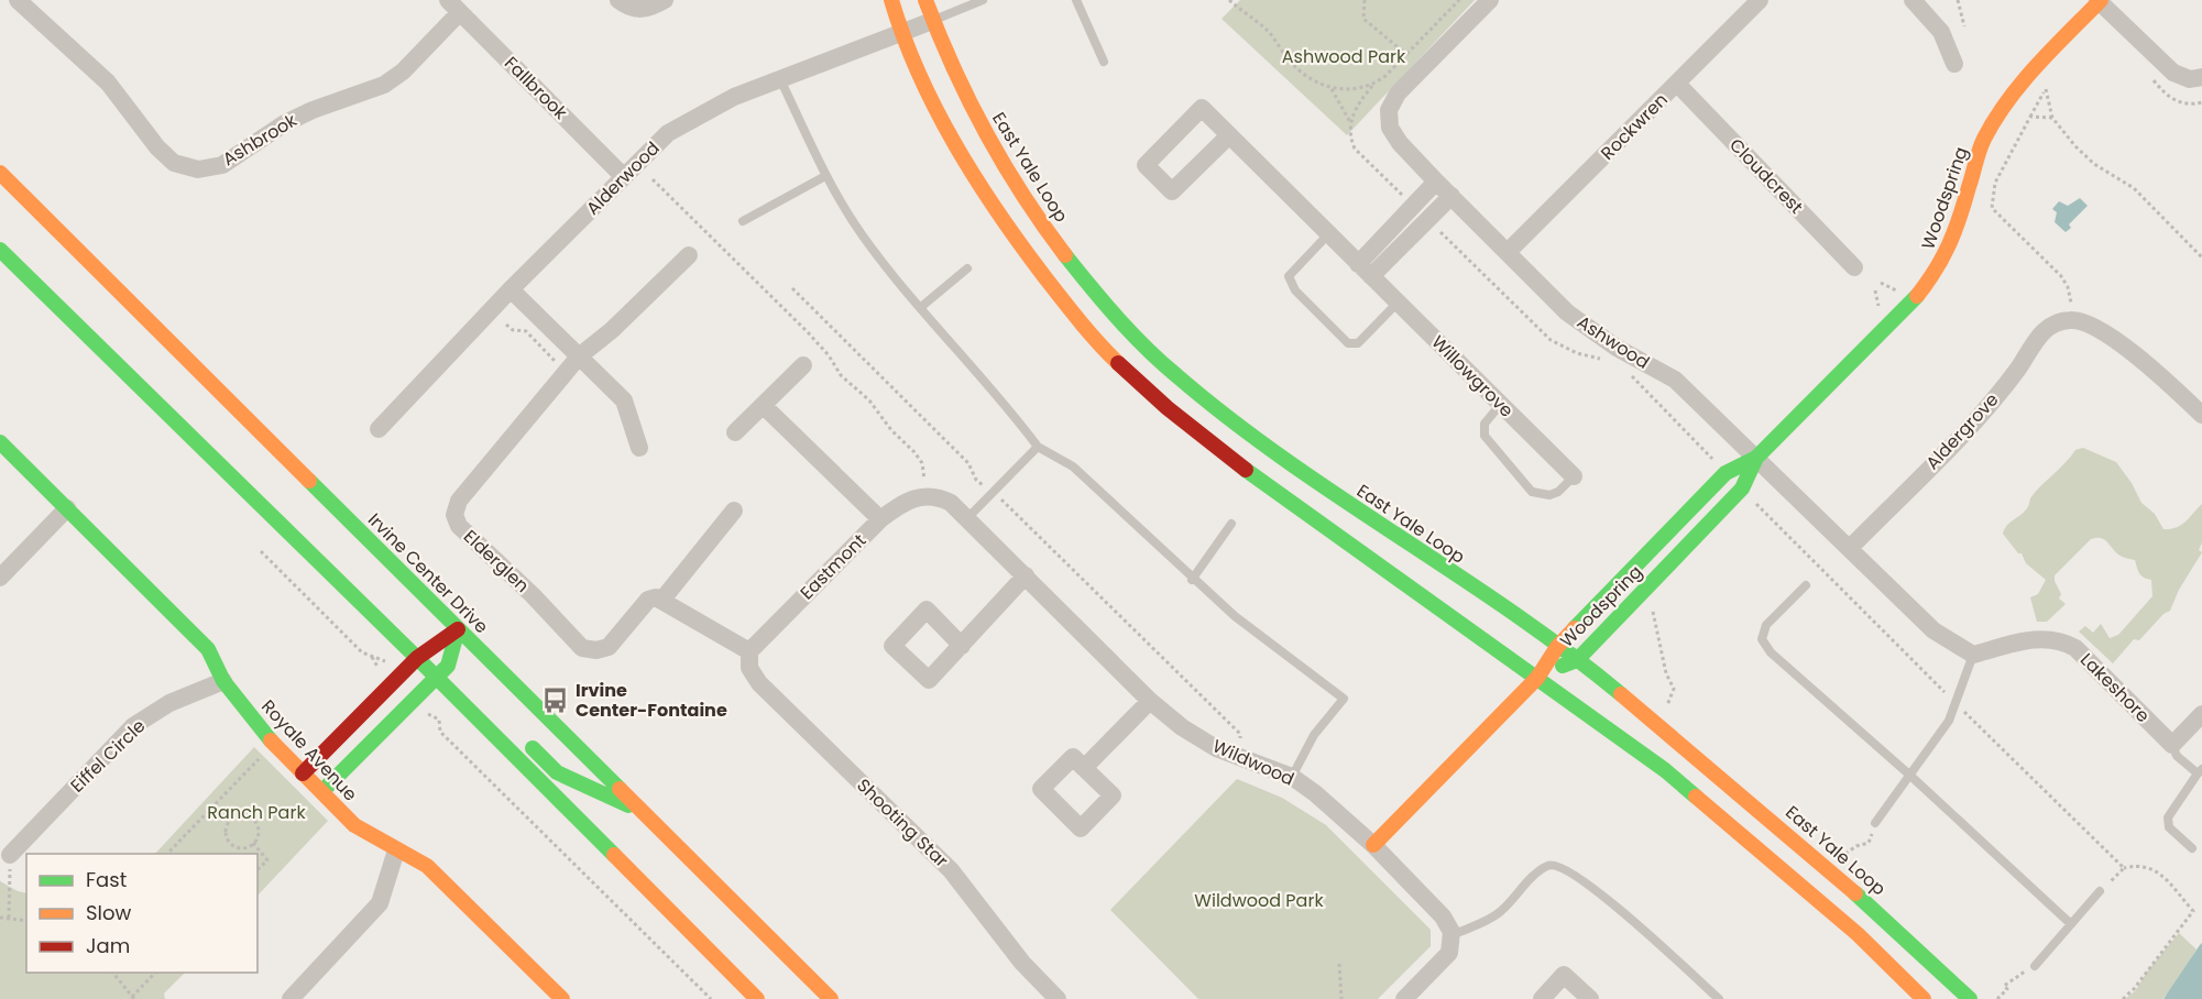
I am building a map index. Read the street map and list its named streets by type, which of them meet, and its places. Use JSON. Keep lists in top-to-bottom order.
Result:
{
  "streets": {
    "main road": [
      "East Yale Loop",
      "Woodspring",
      "Irvine Center Drive",
      "Royale Avenue"
    ],
    "street": [
      "Fallbrook",
      "Rockwren",
      "Ashbrook",
      "Cloudcrest",
      "Alderwood",
      "Ashwood",
      "Willowgrove",
      "Aldergrove",
      "Elderglen",
      "Eastmont",
      "Lakeshore",
      "Eiffel Circle",
      "Wildwood",
      "Shooting Star"
    ]
  },
  "crossings": [
    ["Fallbrook", "Ashbrook"],
    ["Fallbrook", "Alderwood"],
    ["Rockwren", "Cloudcrest"],
    ["Rockwren", "Ashwood"],
    ["East Yale Loop", "Alderwood"],
    ["East Yale Loop", "Woodspring"],
    ["Woodspring", "Ashwood"],
    ["Woodspring", "Wildwood"],
    ["Ashwood", "Aldergrove"],
    ["Ashwood", "Lakeshore"],
    ["Eastmont", "Wildwood"],
    ["Eastmont", "Shooting Star"],
    ["Royale Avenue", "Eiffel Circle"]
  ],
  "parks": ["Ashwood Park", "Ranch Park", "Wildwood Park"],
  "places": {
    "bus stop": ["Irvine Center-Fontaine"]
  },
  "legend": ["Fast", "Slow", "Jam"]
}
